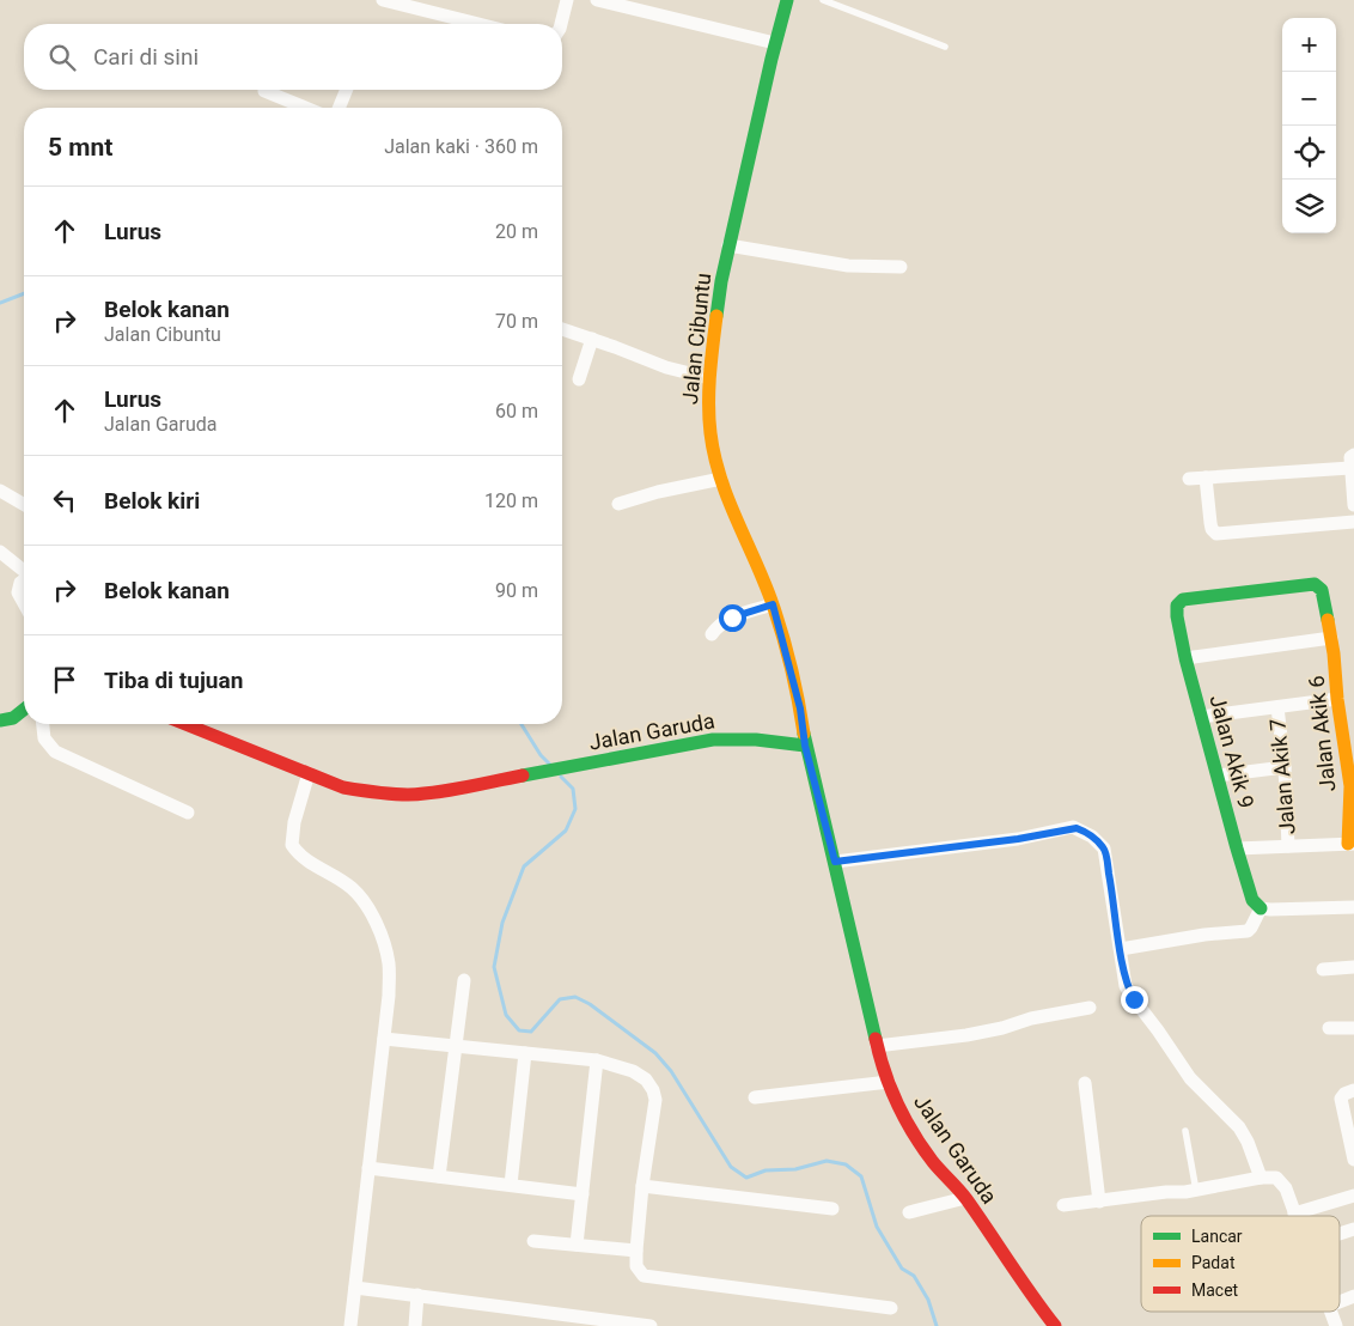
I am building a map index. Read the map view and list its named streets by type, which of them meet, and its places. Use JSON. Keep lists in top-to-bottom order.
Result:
{
  "streets": {
    "street": [
      "Jalan Cibuntu",
      "Jalan Garuda",
      "Jalan Akik 6",
      "Jalan Akik 9",
      "Jalan Akik 7"
    ]
  },
  "crossings": [
    ["Jalan Cibuntu", "Jalan Garuda"],
    ["Jalan Akik 6", "Jalan Akik 9"]
  ],
  "legend": ["Lancar", "Padat", "Macet"],
  "page": {
    "map_buttons": ["+", "−"],
    "search": "Cari di sini",
    "heading": ["5 mnt", "Jalan kaki · 360 m"],
    "list": [
      ["Lurus", "20 m"],
      ["Belok kanan", "Jalan Cibuntu", "70 m"],
      ["Lurus", "Jalan Garuda", "60 m"],
      ["Belok kiri", "120 m"],
      ["Belok kanan", "90 m"],
      "Tiba di tujuan"
    ]
  }
}
